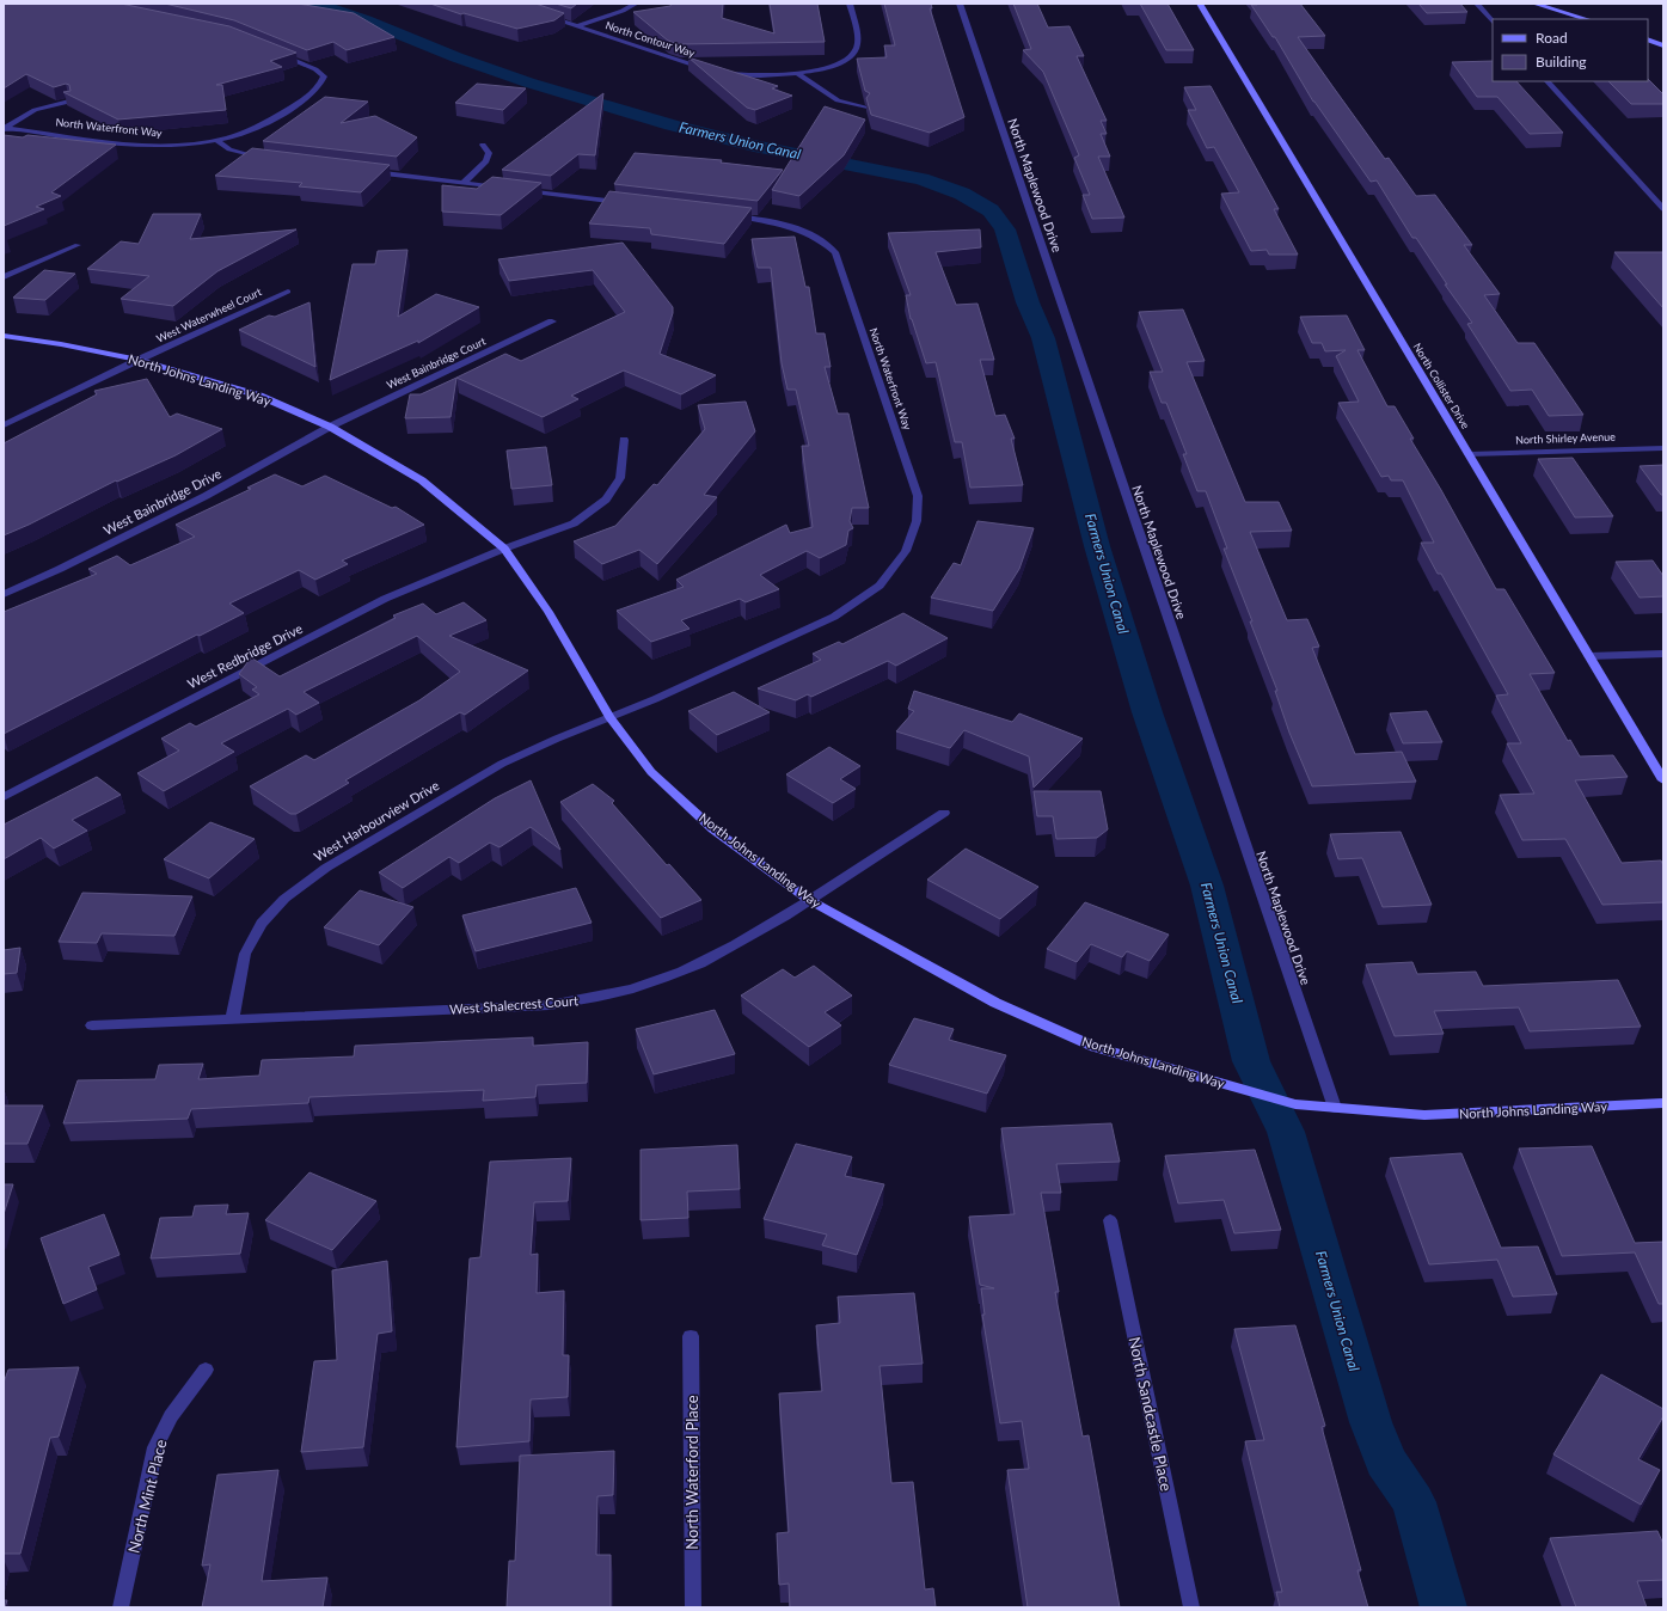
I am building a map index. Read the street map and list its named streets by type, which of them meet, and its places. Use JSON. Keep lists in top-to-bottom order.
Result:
{
  "streets": {
    "street": [
      "North Contour Way",
      "North Waterfront Way",
      "North Maplewood Drive",
      "West Waterwheel Court",
      "West Bainbridge Court",
      "North Johns Landing Way",
      "North Collister Drive",
      "North Shirley Avenue",
      "West Bainbridge Drive",
      "West Redbridge Drive",
      "West Harbourview Drive",
      "West Shalecrest Court",
      "North Sandcastle Place",
      "North Waterford Place",
      "North Mint Place"
    ]
  },
  "crossings": [
    ["North Waterfront Way", "North Johns Landing Way"],
    ["North Waterfront Way", "West Harbourview Drive"],
    ["North Maplewood Drive", "North Johns Landing Way"],
    ["West Waterwheel Court", "North Johns Landing Way"],
    ["West Bainbridge Court", "North Johns Landing Way"],
    ["West Bainbridge Court", "West Bainbridge Drive"],
    ["North Johns Landing Way", "West Bainbridge Drive"],
    ["North Johns Landing Way", "West Redbridge Drive"],
    ["North Johns Landing Way", "West Harbourview Drive"],
    ["North Johns Landing Way", "West Shalecrest Court"],
    ["North Collister Drive", "North Shirley Avenue"],
    ["West Harbourview Drive", "West Shalecrest Court"]
  ],
  "water": ["Farmers Union Canal"],
  "legend": ["Road", "Building"]
}
